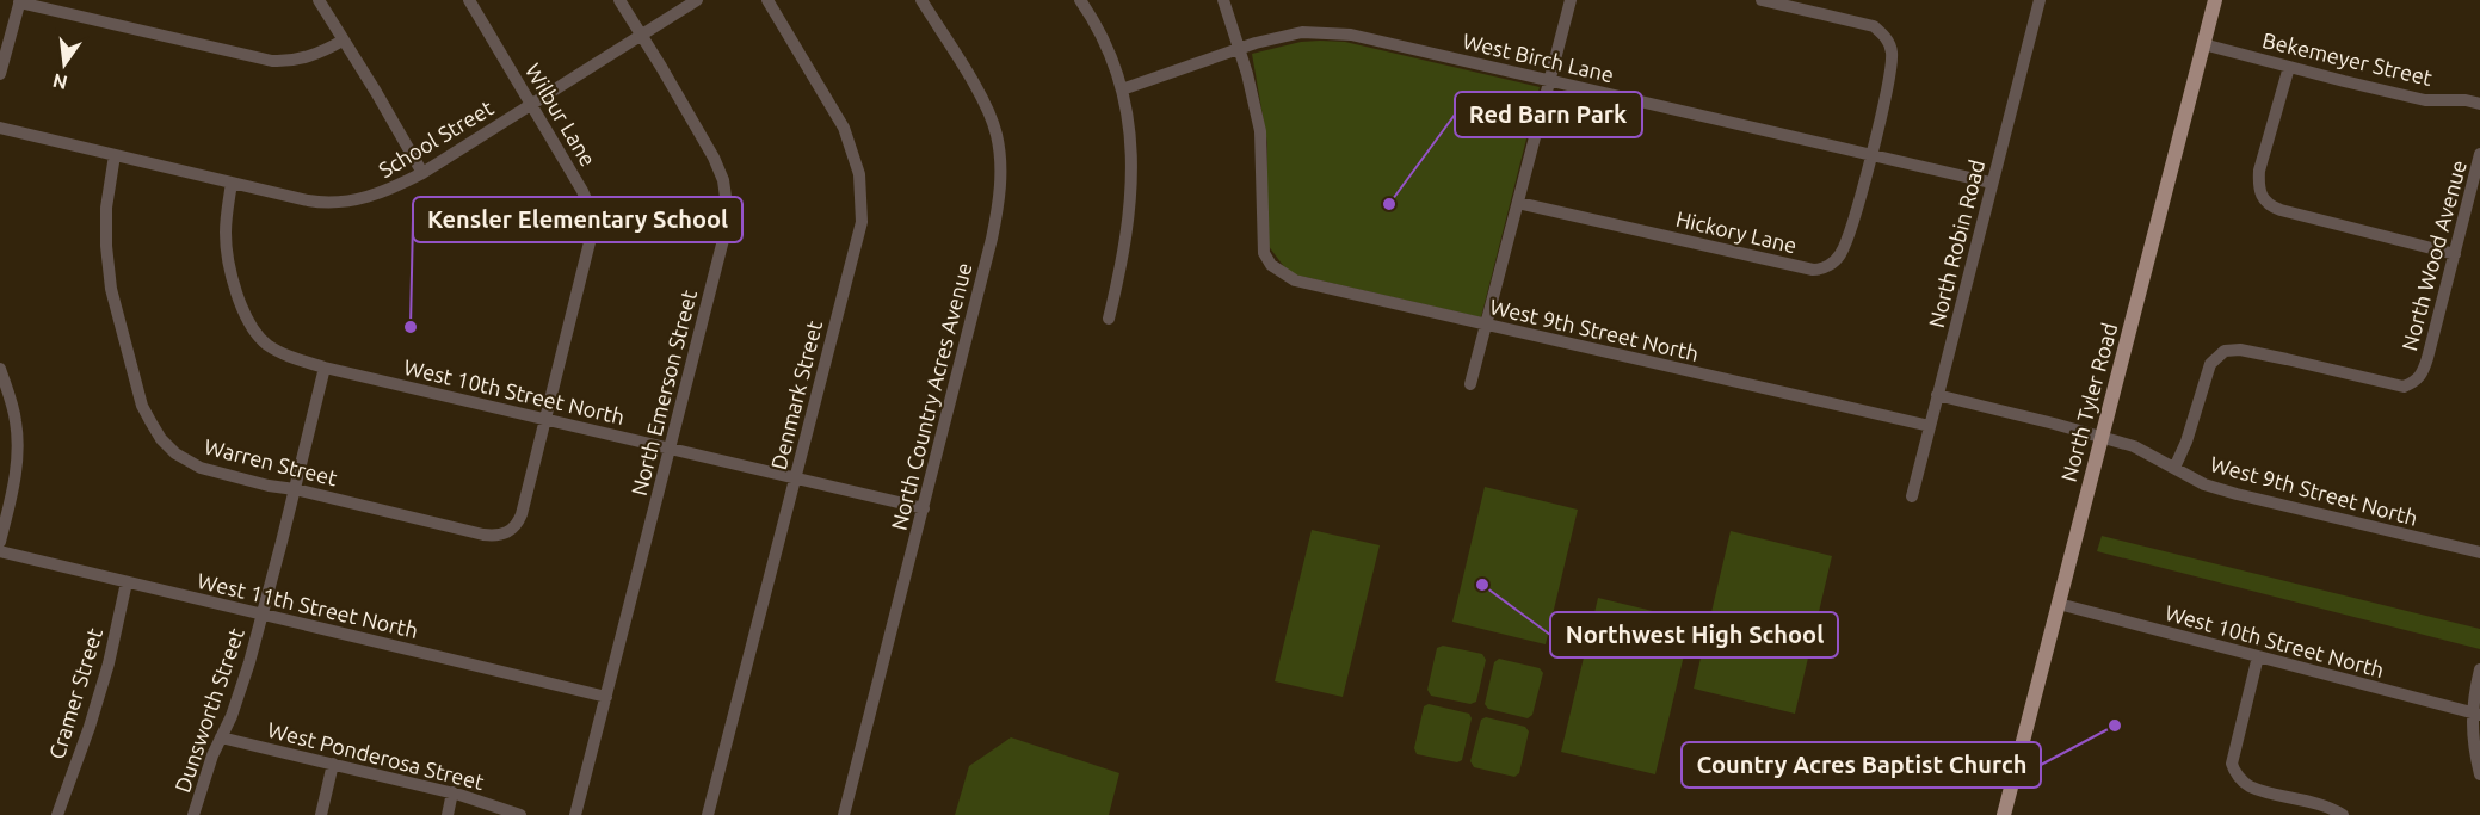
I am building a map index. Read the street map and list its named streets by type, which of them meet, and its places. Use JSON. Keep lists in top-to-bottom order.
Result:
{
  "streets": {
    "main road": ["North Tyler Road"],
    "street": [
      "West Birch Lane",
      "Bekemeyer Street",
      "Wilbur Lane",
      "School Street",
      "Hickory Lane",
      "North Robin Road",
      "North Wood Avenue",
      "West 9th Street North",
      "West 10th Street North",
      "North Emerson Street",
      "Denmark Street",
      "North Country Acres Avenue",
      "Warren Street",
      "West 11th Street North",
      "Cramer Street",
      "Dunsworth Street",
      "West Ponderosa Street"
    ]
  },
  "crossings": [
    ["West Birch Lane", "Hickory Lane"],
    ["West Birch Lane", "North Robin Road"],
    ["West Birch Lane", "West 9th Street North"],
    ["Bekemeyer Street", "North Tyler Road"],
    ["Wilbur Lane", "School Street"],
    ["Wilbur Lane", "West 10th Street North"],
    ["Wilbur Lane", "Warren Street"],
    ["School Street", "West 10th Street North"],
    ["School Street", "North Emerson Street"],
    ["School Street", "Warren Street"],
    ["North Robin Road", "West 9th Street North"],
    ["North Wood Avenue", "West 9th Street North"],
    ["West 9th Street North", "North Tyler Road"],
    ["West 10th Street North", "North Emerson Street"],
    ["West 10th Street North", "Denmark Street"],
    ["West 10th Street North", "North Country Acres Avenue"],
    ["West 10th Street North", "North Tyler Road"],
    ["West 10th Street North", "Dunsworth Street"],
    ["North Emerson Street", "West 11th Street North"],
    ["Warren Street", "Dunsworth Street"],
    ["West 11th Street North", "Cramer Street"],
    ["West 11th Street North", "Dunsworth Street"],
    ["Dunsworth Street", "West Ponderosa Street"]
  ],
  "places": [
    "Red Barn Park",
    "Kensler Elementary School",
    "Northwest High School",
    "Country Acres Baptist Church"
  ],
  "north": "bottom"
}
